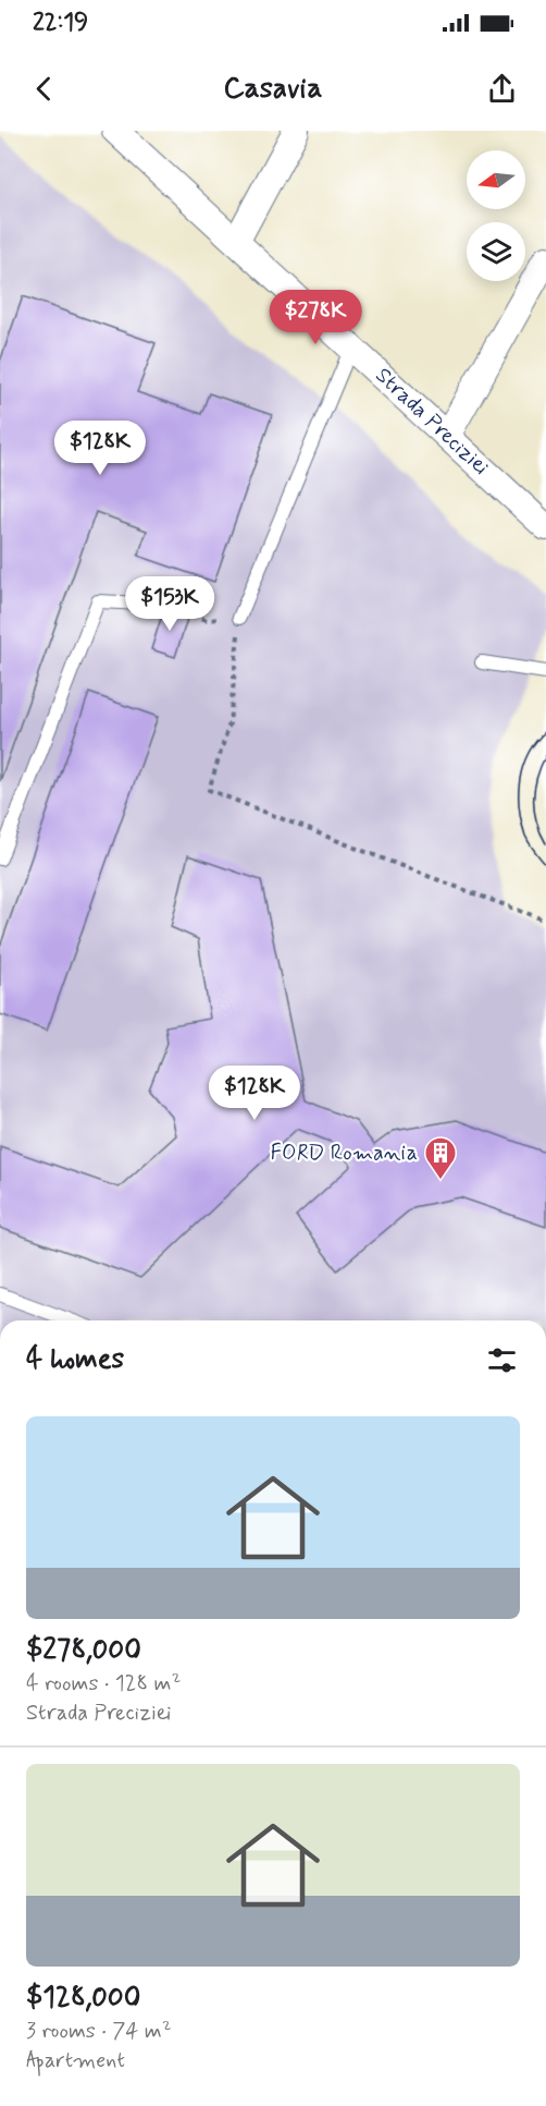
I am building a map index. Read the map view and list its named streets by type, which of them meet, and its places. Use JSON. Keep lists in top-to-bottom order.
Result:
{
  "streets": {
    "street": ["Strada Preciziei"]
  },
  "places": {
    "building": ["FORD Romania"]
  },
  "north": "left",
  "page": {
    "status": "22:19",
    "header": "Casavia",
    "price": [
      "$278K",
      "$128K",
      "$153K",
      "$128K"
    ],
    "heading": "4 homes",
    "list": [
      {
        "name": "$278,000",
        "note": "4 rooms · 128 m² · Strada Preciziei"
      },
      {
        "name": "$128,000",
        "note": "3 rooms · 74 m² · Apartment"
      }
    ]
  }
}
